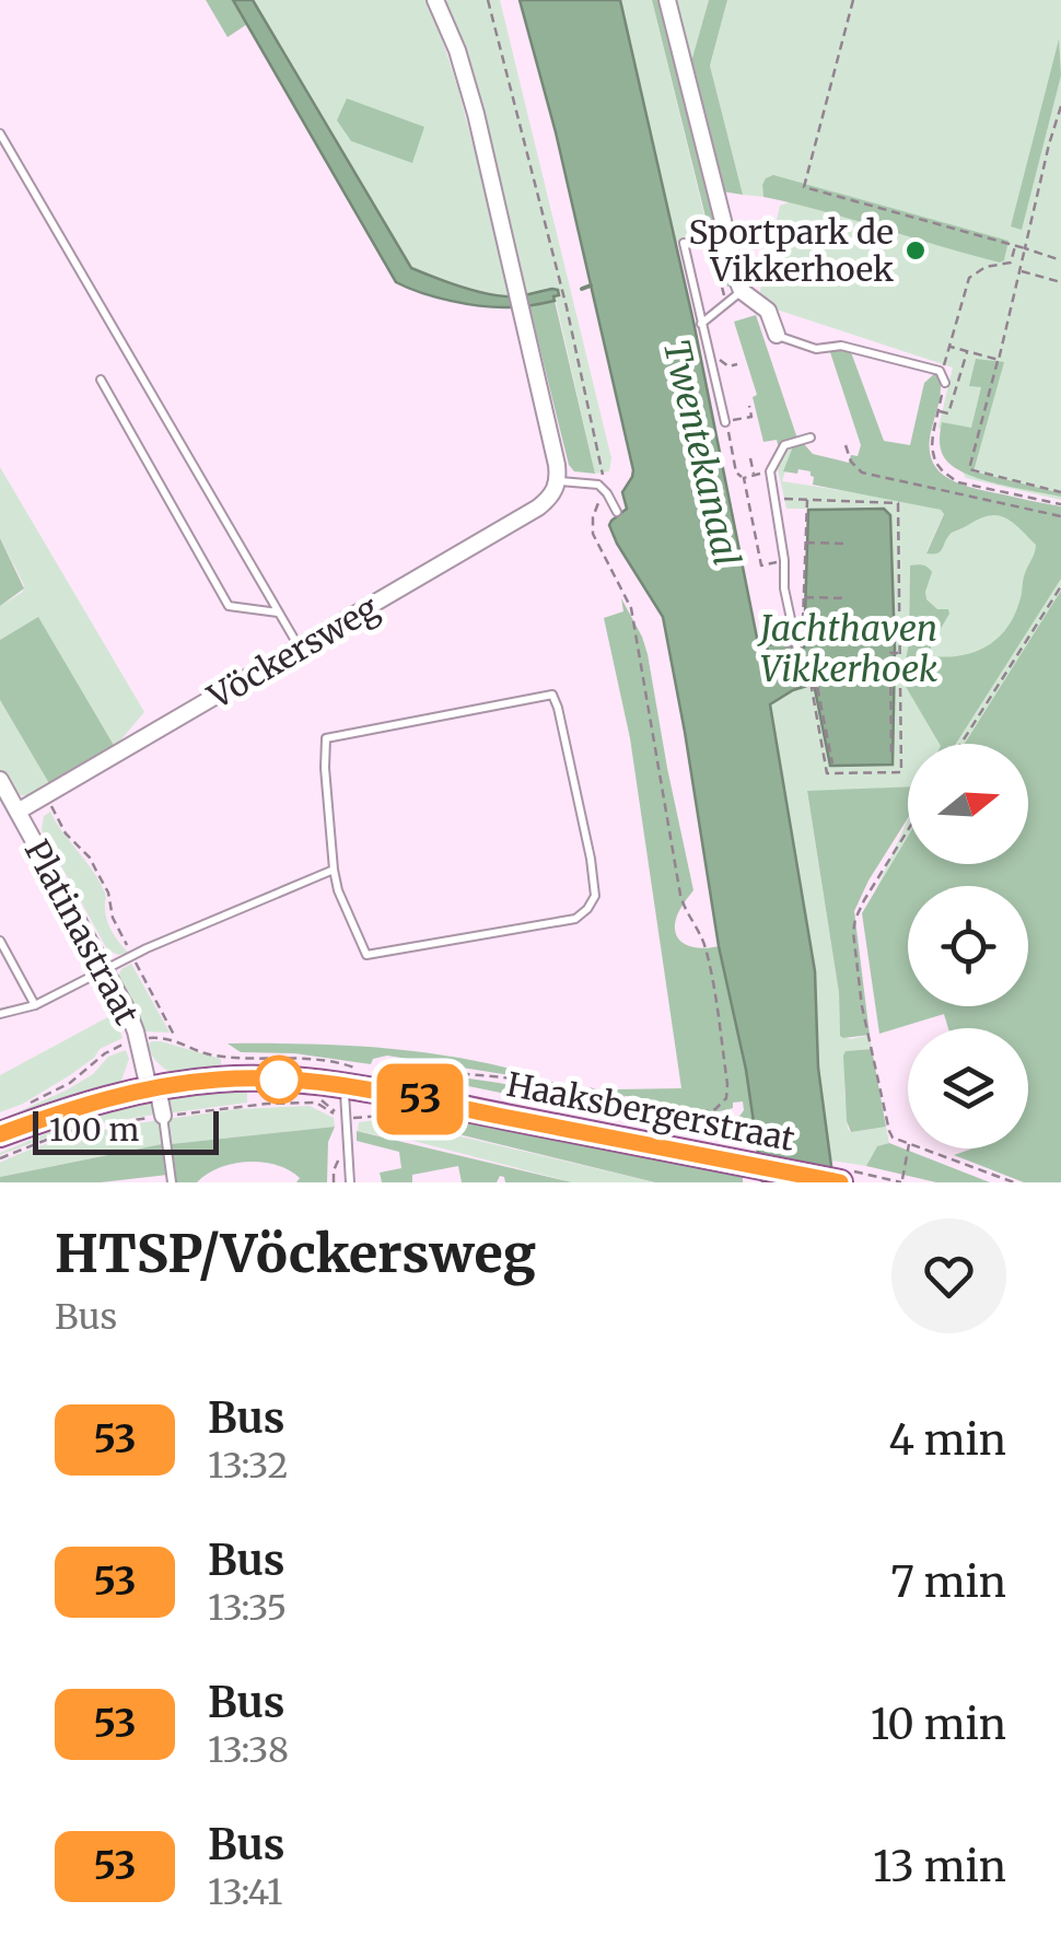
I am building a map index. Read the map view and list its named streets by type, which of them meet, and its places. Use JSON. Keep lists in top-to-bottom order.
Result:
{
  "streets": {
    "main road": ["Haaksbergerstraat"],
    "street": ["Vöckersweg", "Platinastraat"]
  },
  "crossings": [
    ["Vöckersweg", "Platinastraat"],
    ["Platinastraat", "Haaksbergerstraat"]
  ],
  "water": ["Twentekanaal", "Jachthaven Vikkerhoek"],
  "places": ["Sportpark de Vikkerhoek"],
  "lines": ["bus line 53"],
  "scale_bar": "100 m",
  "north": "right",
  "page": {
    "on_map": "53",
    "scale": "100 m",
    "heading": ["HTSP/Vöckersweg", "Bus"],
    "list": [
      {
        "mark": "53",
        "name": "Bus",
        "note": "13:32",
        "value": "4 min"
      },
      {
        "mark": "53",
        "name": "Bus",
        "note": "13:35",
        "value": "7 min"
      },
      {
        "mark": "53",
        "name": "Bus",
        "note": "13:38",
        "value": "10 min"
      },
      {
        "mark": "53",
        "name": "Bus",
        "note": "13:41",
        "value": "13 min"
      }
    ]
  }
}
